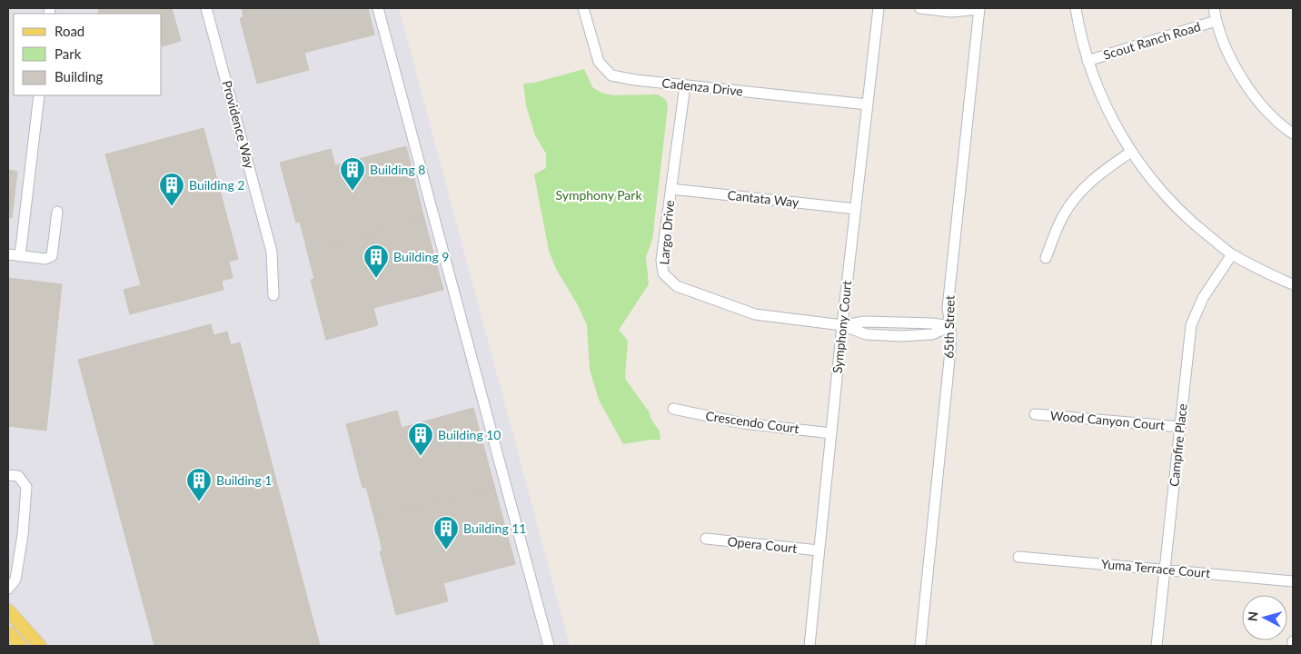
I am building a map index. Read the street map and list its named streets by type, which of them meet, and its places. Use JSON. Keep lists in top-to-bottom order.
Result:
{
  "streets": {
    "street": [
      "Scout Ranch Road",
      "Cadenza Drive",
      "Providence Way",
      "Cantata Way",
      "Largo Drive",
      "Symphony Court",
      "65th Street",
      "Wood Canyon Court",
      "Crescendo Court",
      "Campfire Place",
      "Opera Court",
      "Yuma Terrace Court"
    ]
  },
  "crossings": [
    ["Cadenza Drive", "Largo Drive"],
    ["Cadenza Drive", "Symphony Court"],
    ["Cantata Way", "Largo Drive"],
    ["Cantata Way", "Symphony Court"],
    ["Largo Drive", "Symphony Court"],
    ["Largo Drive", "65th Street"],
    ["Symphony Court", "Crescendo Court"],
    ["Symphony Court", "Opera Court"],
    ["Wood Canyon Court", "Campfire Place"],
    ["Campfire Place", "Yuma Terrace Court"]
  ],
  "parks": ["Symphony Park"],
  "places": {
    "building": [
      "Building 8",
      "Building 2",
      "Building 9",
      "Building 10",
      "Building 1",
      "Building 11"
    ]
  },
  "legend": ["Road", "Park", "Building"],
  "north": "left"
}
